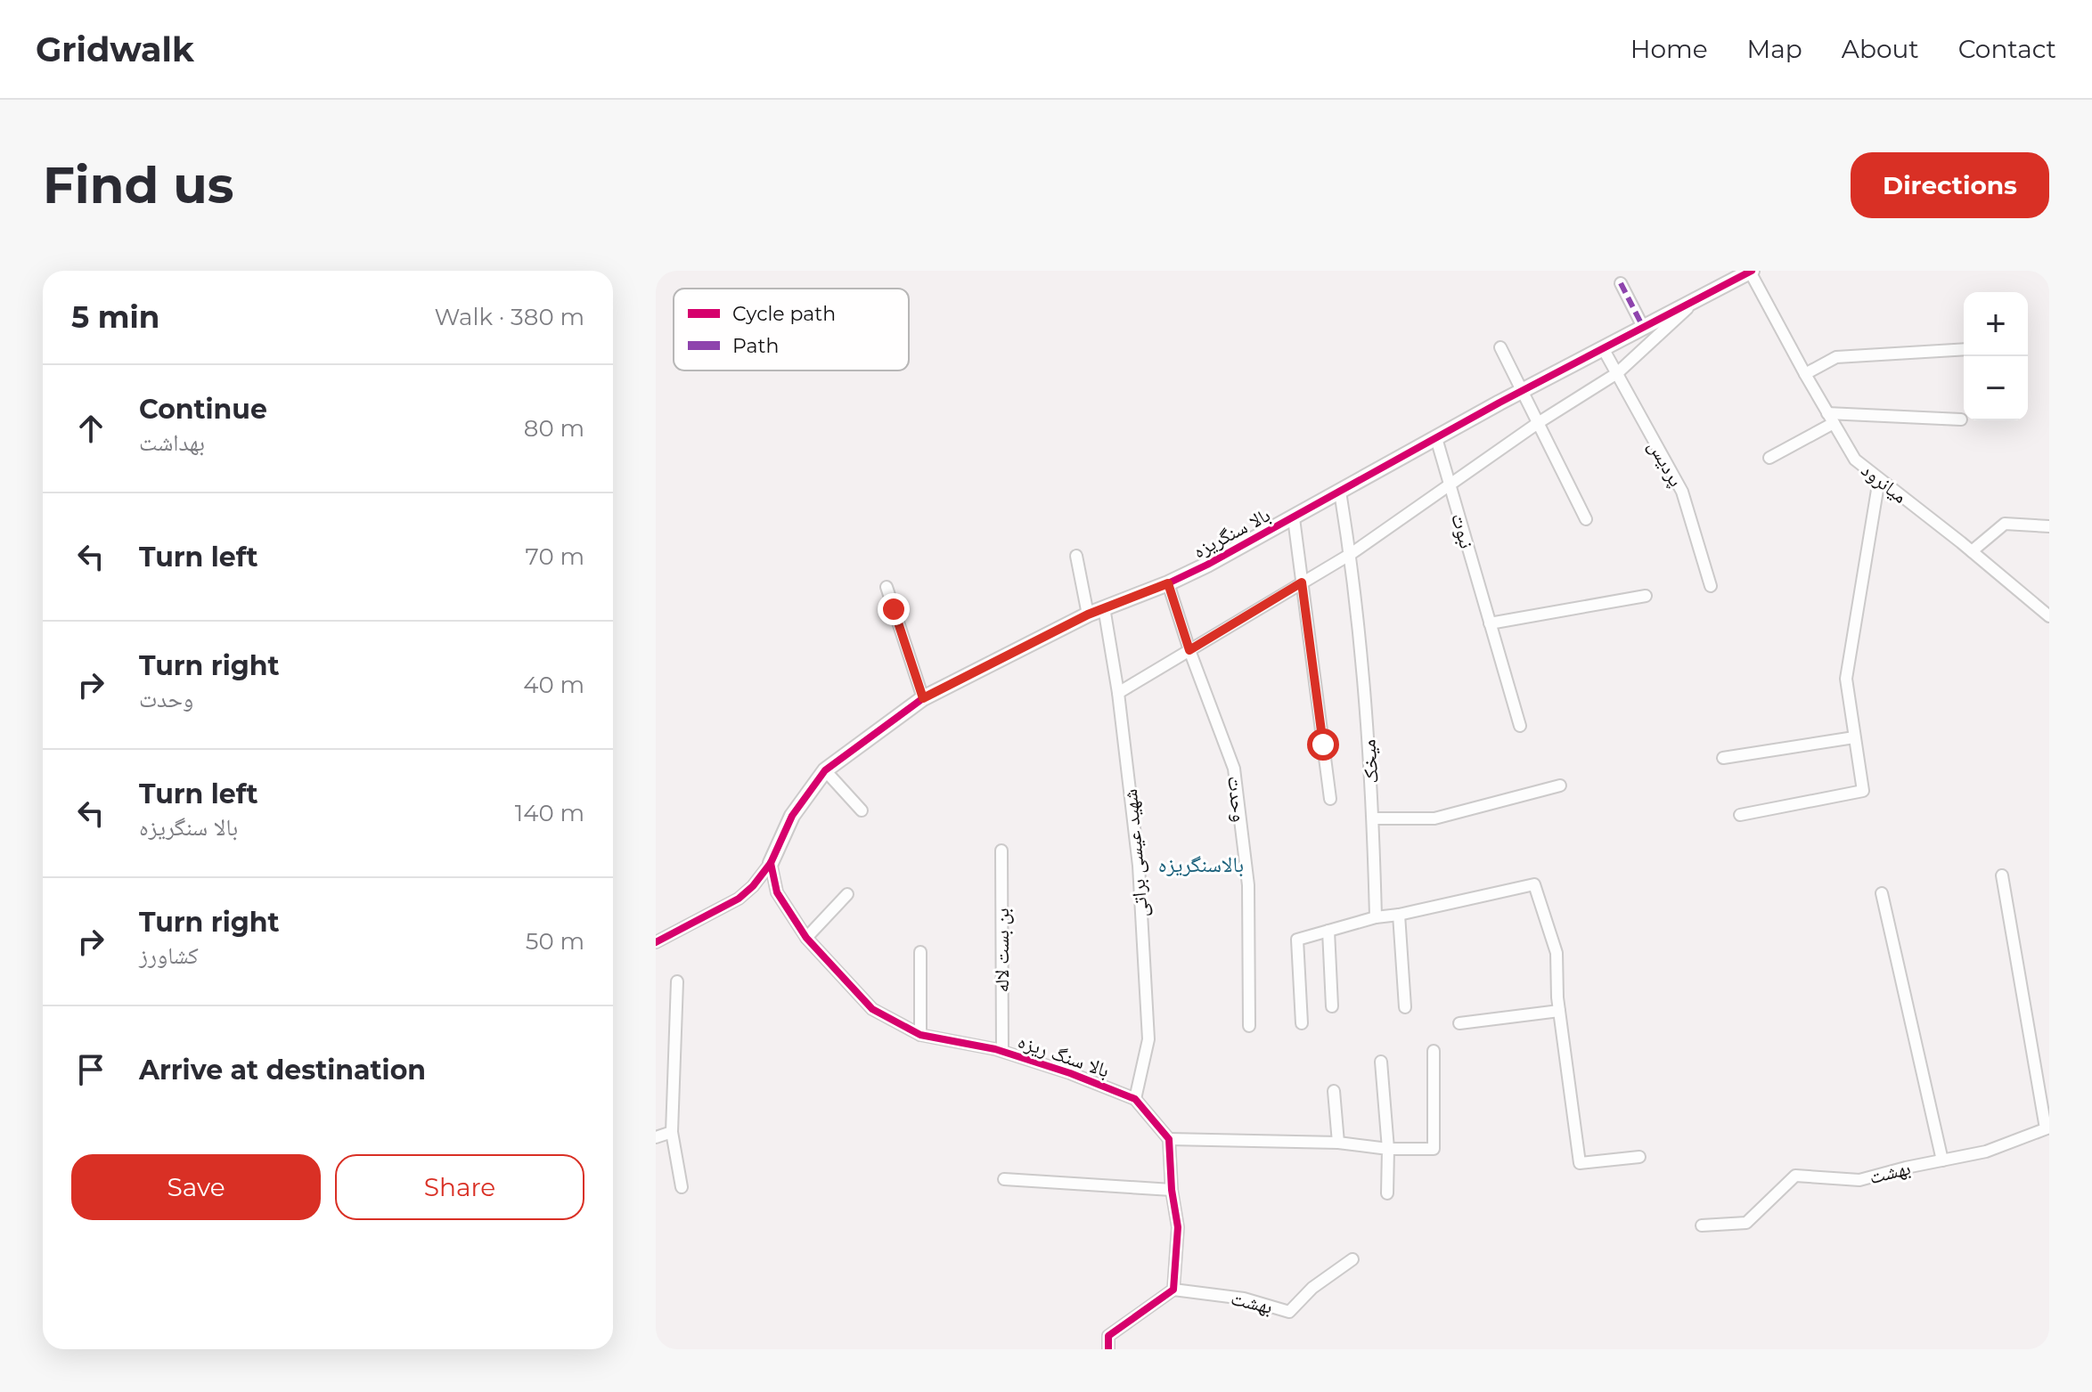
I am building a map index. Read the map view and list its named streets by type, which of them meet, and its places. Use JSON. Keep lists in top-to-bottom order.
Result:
{
  "streets": {
    "street": [
      "پردیس",
      "میانرود",
      "نبوت",
      "بالا سنگریزه",
      "میخک",
      "وحدت",
      "شهید عیسی براتی",
      "بن بست لاله",
      "بالا سنگ ریزه",
      "بهشت"
    ]
  },
  "crossings": [
    ["پردیس", "بالا سنگریزه"],
    ["میانرود", "بالا سنگریزه"],
    ["نبوت", "بالا سنگریزه"],
    ["بالا سنگریزه", "میخک"],
    ["بالا سنگریزه", "وحدت"],
    ["بالا سنگریزه", "شهید عیسی براتی"],
    ["بالا سنگریزه", "بالا سنگ ریزه"],
    ["شهید عیسی براتی", "بالا سنگ ریزه"],
    ["بن بست لاله", "بالا سنگ ریزه"]
  ],
  "districts": ["بالاسنگریزه"],
  "legend": ["Cycle path", "Path"],
  "page": {
    "header": "Gridwalk",
    "nav": [
      "Home",
      "Map",
      "About",
      "Contact"
    ],
    "buttons": [
      "Directions",
      ["Save", "Share"]
    ],
    "title": "Find us",
    "heading": ["5 min", "Walk · 380 m"],
    "map_buttons": ["+", "−"],
    "list": [
      ["Continue", "بهداشت", "80 m"],
      ["Turn left", "70 m"],
      ["Turn right", "وحدت", "40 m"],
      ["Turn left", "بالا سنگریزه", "140 m"],
      ["Turn right", "کشاورز", "50 m"],
      "Arrive at destination"
    ]
  }
}
